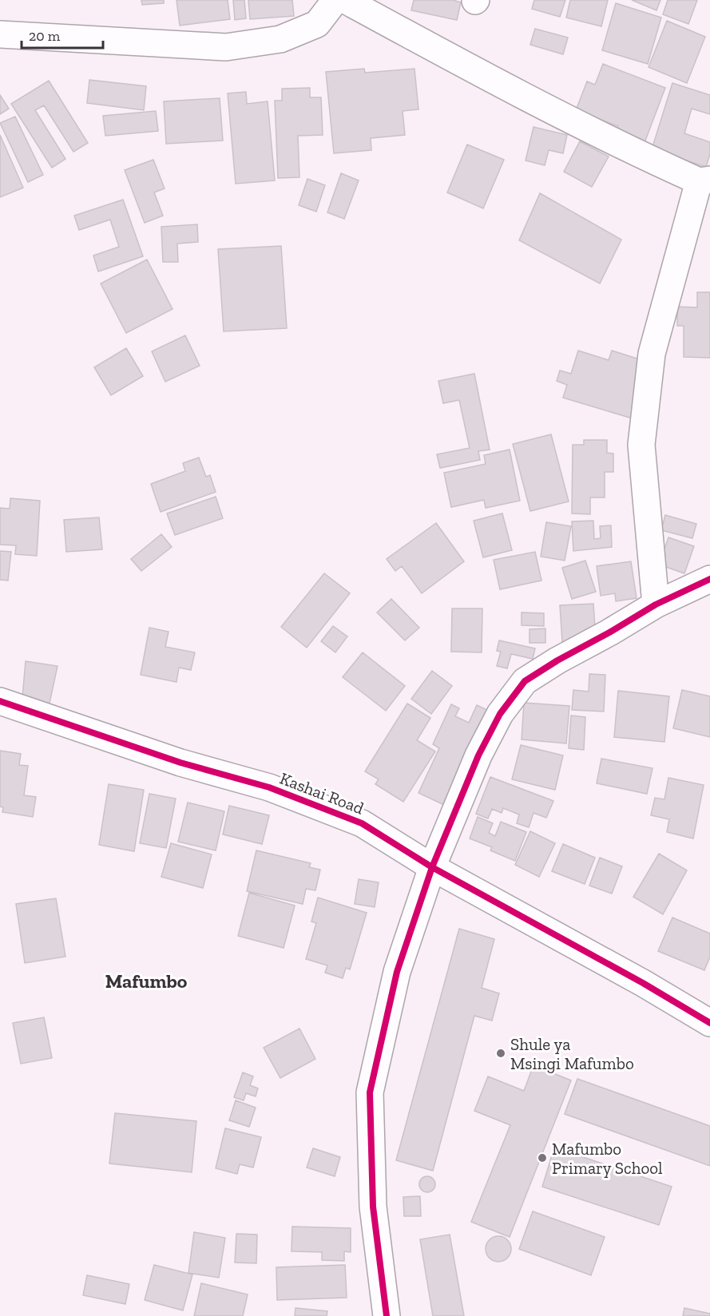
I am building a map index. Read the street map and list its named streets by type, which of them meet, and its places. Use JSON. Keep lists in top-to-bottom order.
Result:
{
  "streets": {
    "street": ["Kashai Road"]
  },
  "districts": ["Mafumbo"],
  "places": ["Shule ya Msingi Mafumbo", "Mafumbo Primary School"],
  "scale_bar": "20 m"
}
